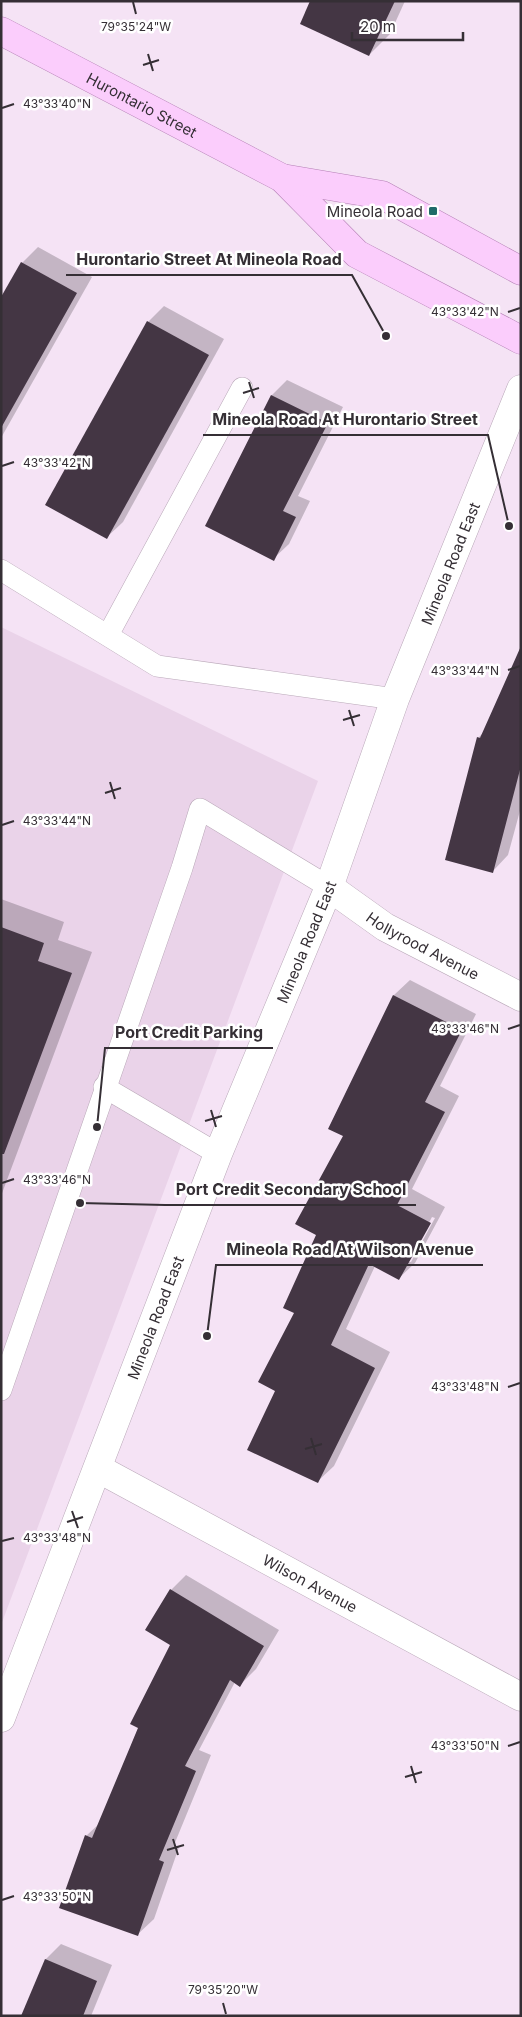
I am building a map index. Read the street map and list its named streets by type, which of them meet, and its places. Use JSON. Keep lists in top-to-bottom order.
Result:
{
  "streets": {
    "main road": ["Hurontario Street"],
    "street": ["Mineola Road East", "Hollyrood Avenue", "Wilson Avenue"]
  },
  "crossings": [
    ["Mineola Road East", "Hollyrood Avenue"],
    ["Mineola Road East", "Wilson Avenue"]
  ],
  "places": {
    "transit": ["Mineola Road"],
    "other": [
      "Hurontario Street At Mineola Road",
      "Mineola Road At Hurontario Street",
      "Port Credit Parking",
      "Port Credit Secondary School",
      "Mineola Road At Wilson Avenue"
    ]
  },
  "scale_bar": "20 m",
  "coordinates": [
    "79°35'24\"W",
    "43°33'40\"N",
    "43°33'42\"N",
    "43°33'44\"N",
    "43°33'46\"N",
    "43°33'48\"N",
    "43°33'50\"N",
    "79°35'20\"W"
  ]
}
